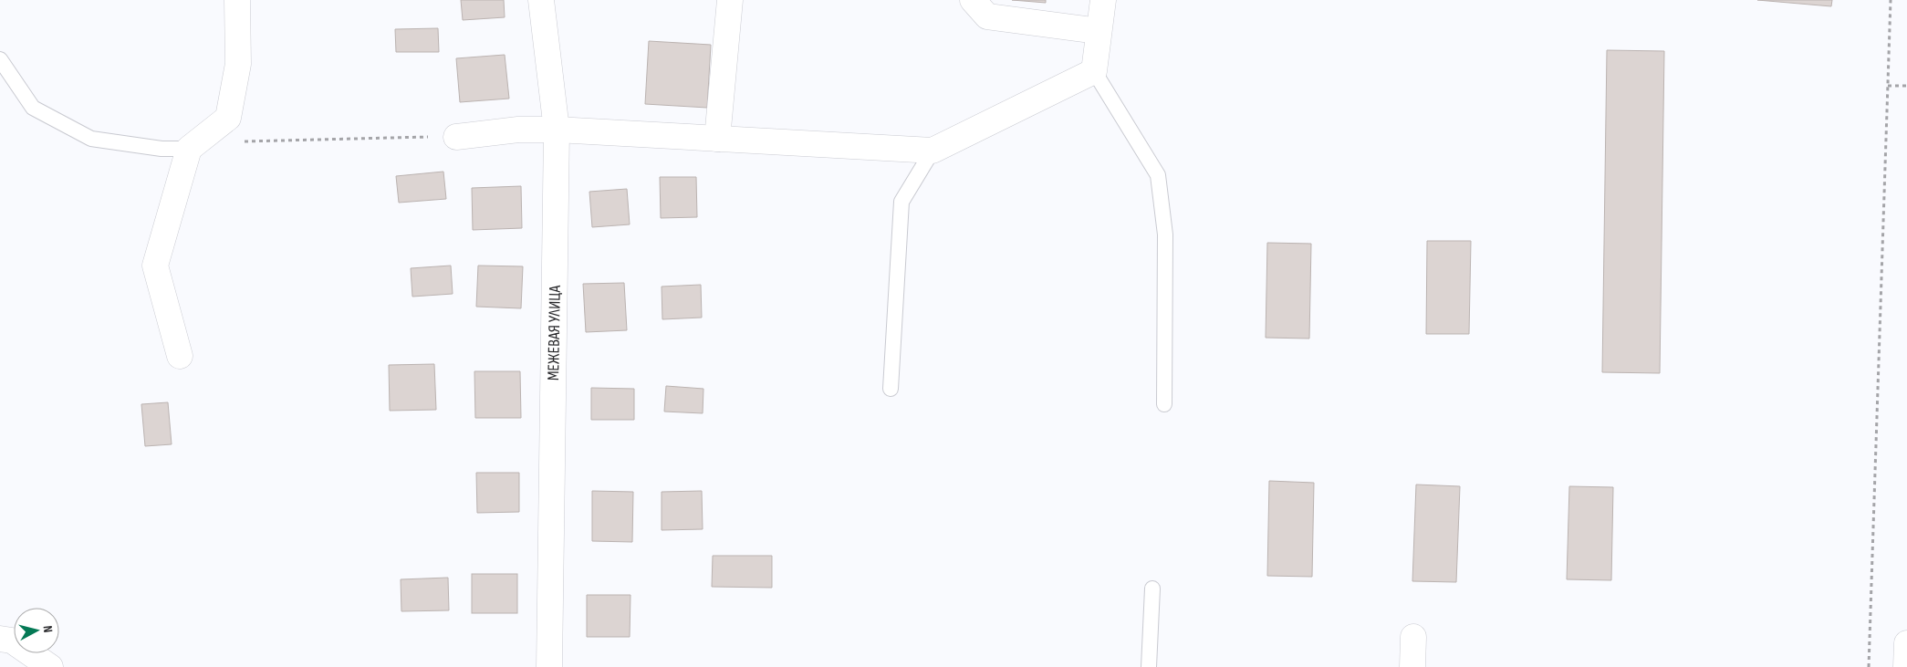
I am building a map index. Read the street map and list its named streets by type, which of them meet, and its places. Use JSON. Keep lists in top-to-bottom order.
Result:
{
  "streets": {
    "street": ["МЕЖЕВАЯ УЛИЦА"]
  },
  "north": "right"
}
